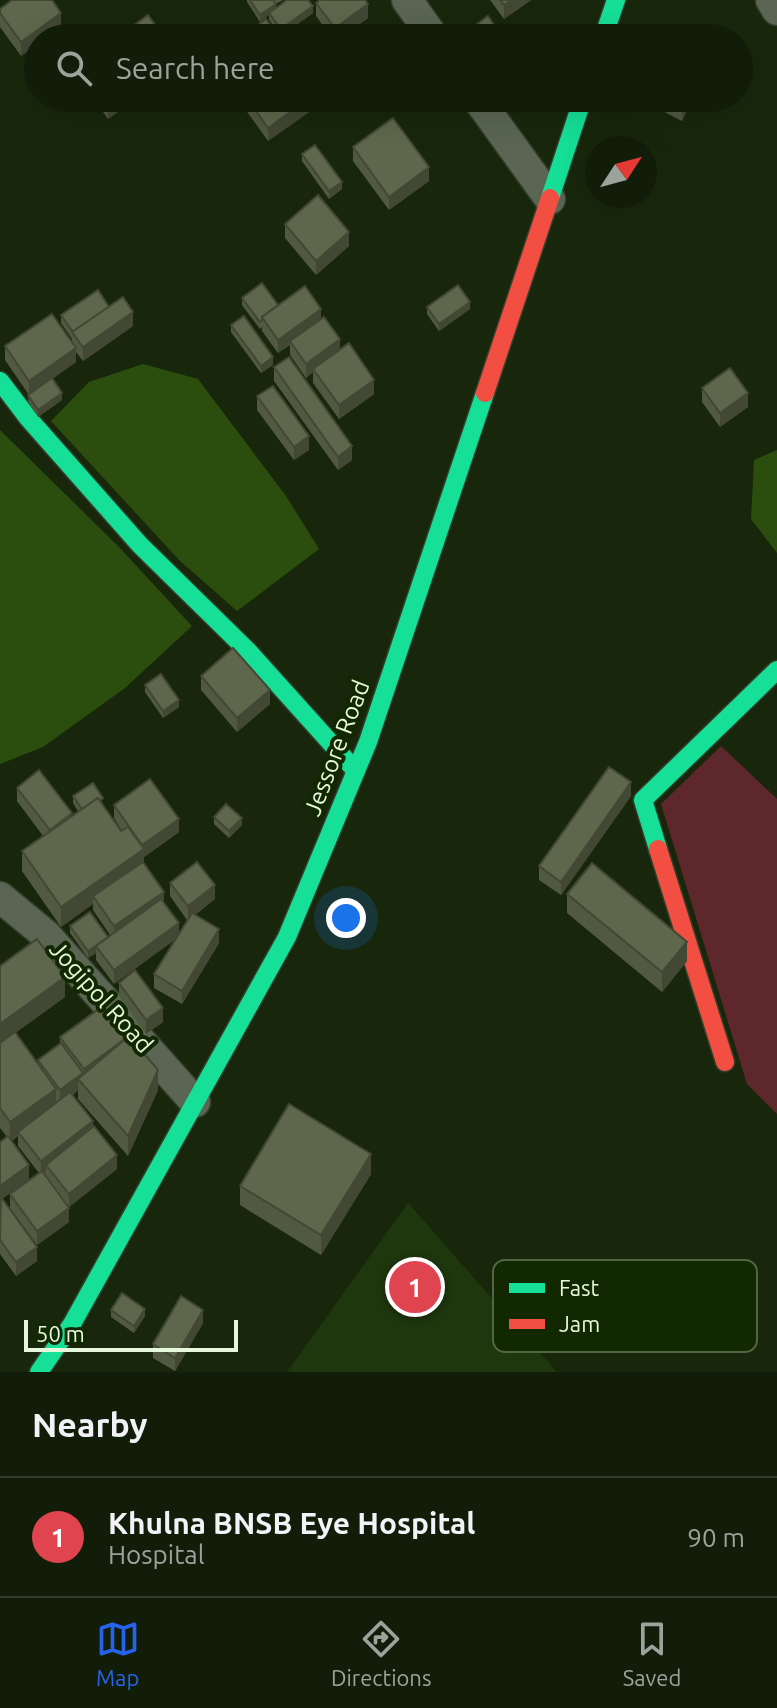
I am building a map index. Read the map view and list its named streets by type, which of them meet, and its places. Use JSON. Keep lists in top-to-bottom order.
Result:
{
  "streets": {
    "main road": ["Jessore Road"],
    "street": ["Jogipol Road"]
  },
  "crossings": [
    ["Jessore Road", "Jogipol Road"]
  ],
  "legend": ["Fast", "Jam"],
  "scale_bar": "50 m",
  "north": "top right",
  "page": {
    "search": "Search here",
    "pins": "1",
    "scale": "50 m",
    "heading": "Nearby",
    "list": [
      {
        "mark": "1",
        "name": "Khulna BNSB Eye Hospital",
        "note": "Hospital",
        "value": "90 m"
      }
    ],
    "nav": ["Map", "Directions", "Saved"]
  }
}
